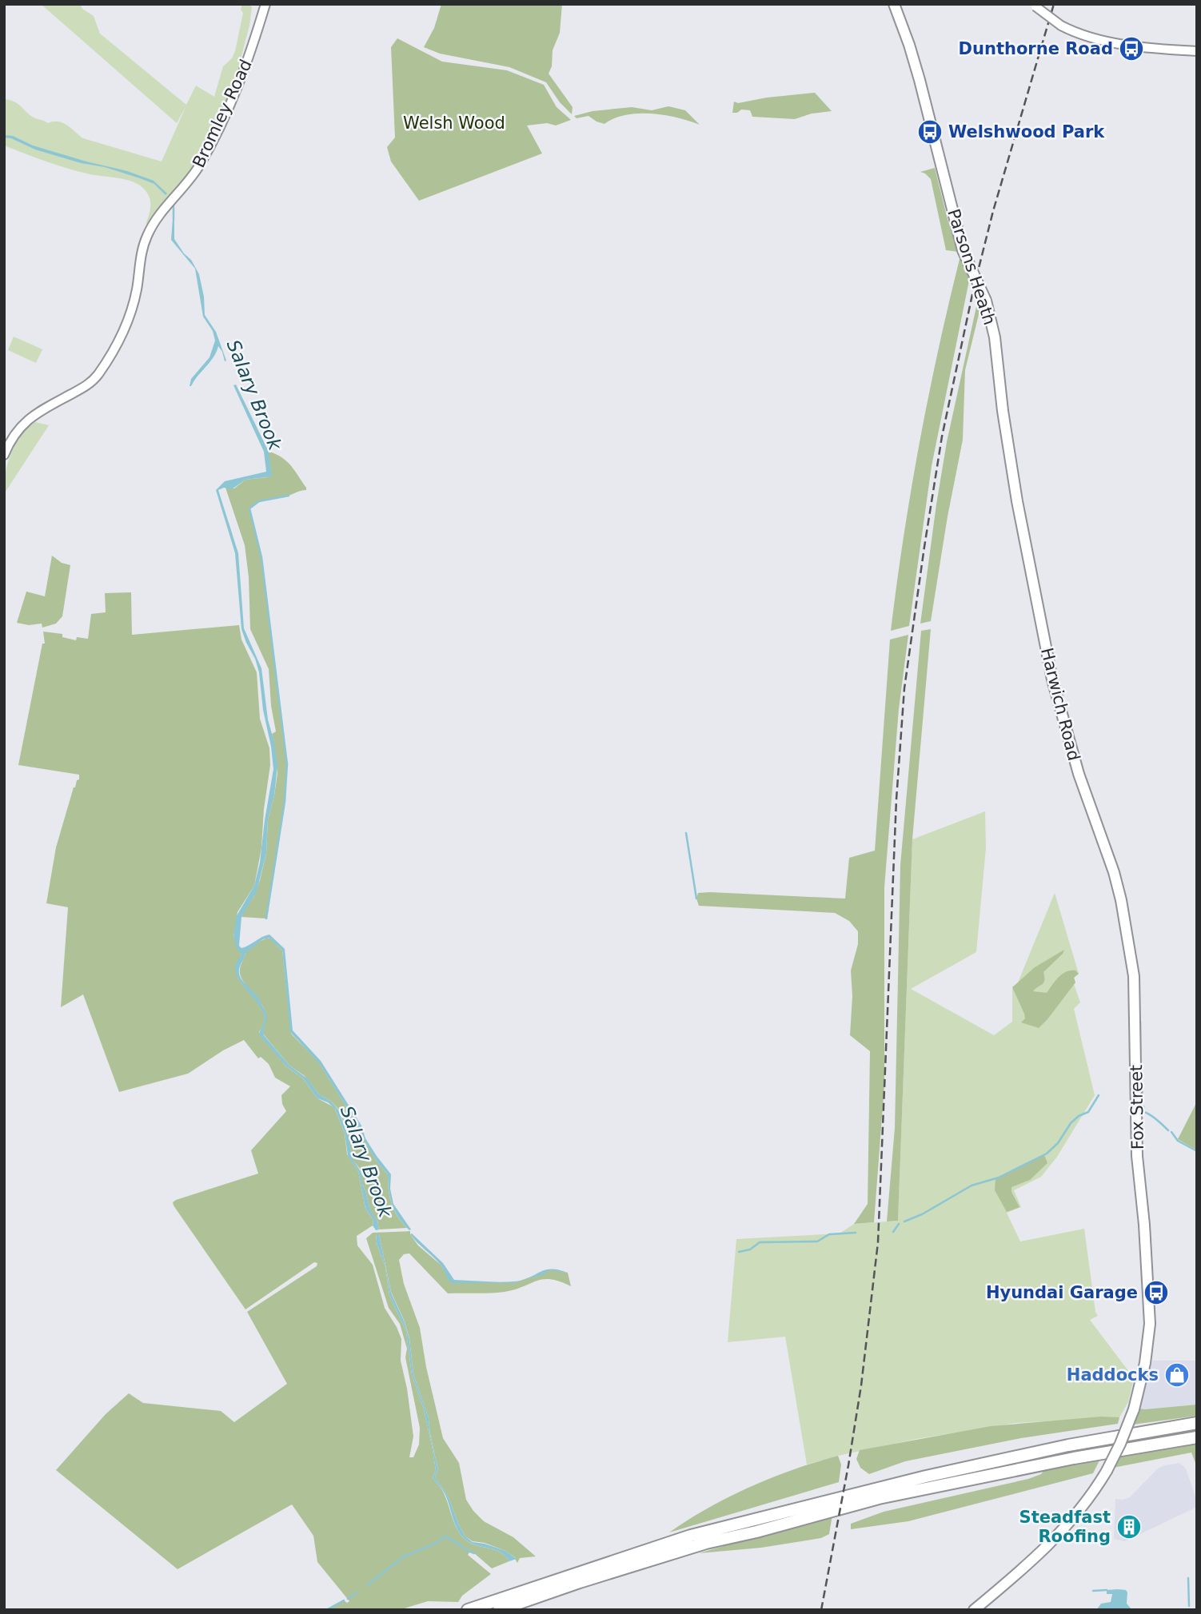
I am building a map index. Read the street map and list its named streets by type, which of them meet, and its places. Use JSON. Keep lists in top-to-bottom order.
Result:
{
  "streets": {
    "main road": ["Parsons Heath", "Harwich Road", "Fox Street"],
    "street": ["Bromley Road"]
  },
  "crossings": [
    ["Parsons Heath", "Harwich Road"],
    ["Harwich Road", "Fox Street"]
  ],
  "water": ["Salary Brook"],
  "parks": ["Welsh Wood"],
  "places": {
    "bus stop": ["Dunthorne Road", "Welshwood Park", "Hyundai Garage"],
    "shop": ["Haddocks"],
    "building": ["Steadfast Roofing"]
  }
}
